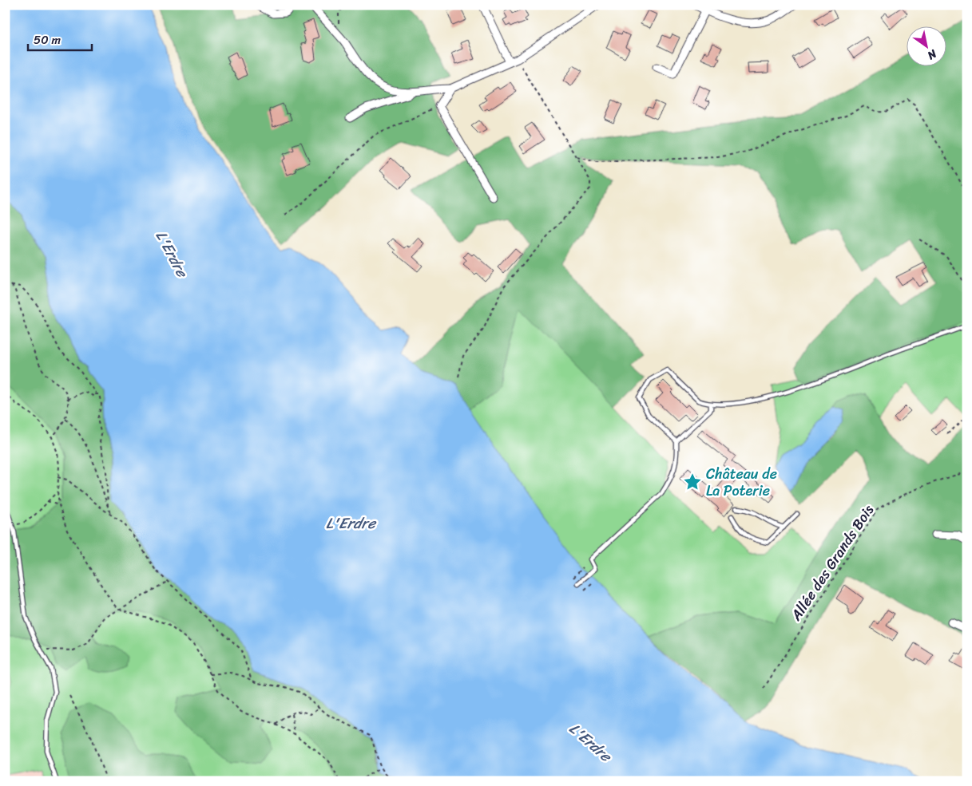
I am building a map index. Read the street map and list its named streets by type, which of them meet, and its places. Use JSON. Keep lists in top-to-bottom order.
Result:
{
  "streets": {
    "path": ["Allée des Grands Bois"]
  },
  "water": ["L'Erdre"],
  "places": {
    "place": ["Château de La Poterie"]
  },
  "scale_bar": "50 m",
  "north": "bottom right"
}
